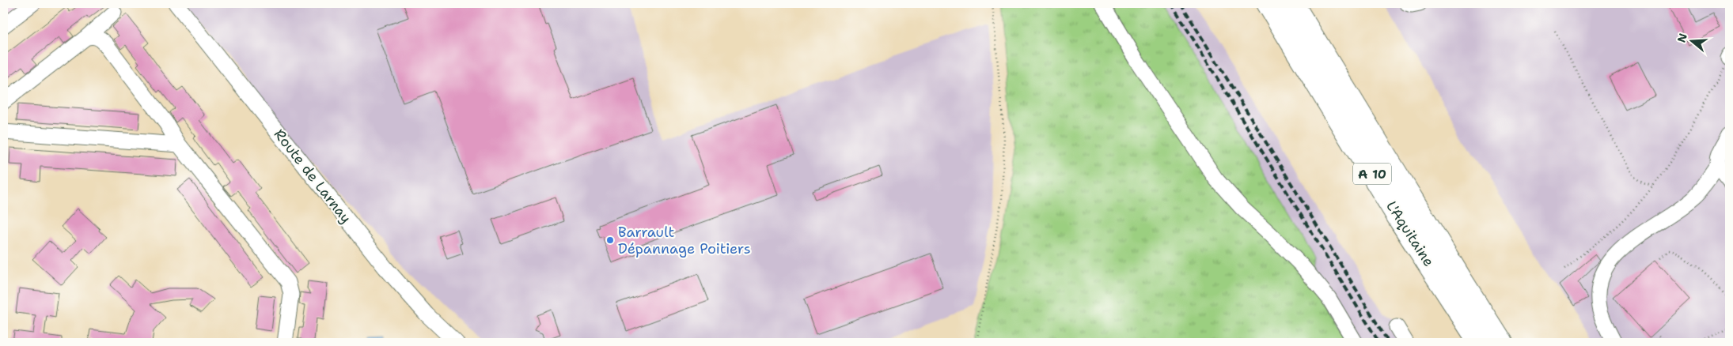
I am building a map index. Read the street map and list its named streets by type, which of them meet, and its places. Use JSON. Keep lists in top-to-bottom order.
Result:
{
  "streets": {
    "highway": ["A 10", "L'Aquitaine"],
    "street": ["Route de Larnay"]
  },
  "places": ["Barrault Dépannage Poitiers"],
  "north": "left"
}
